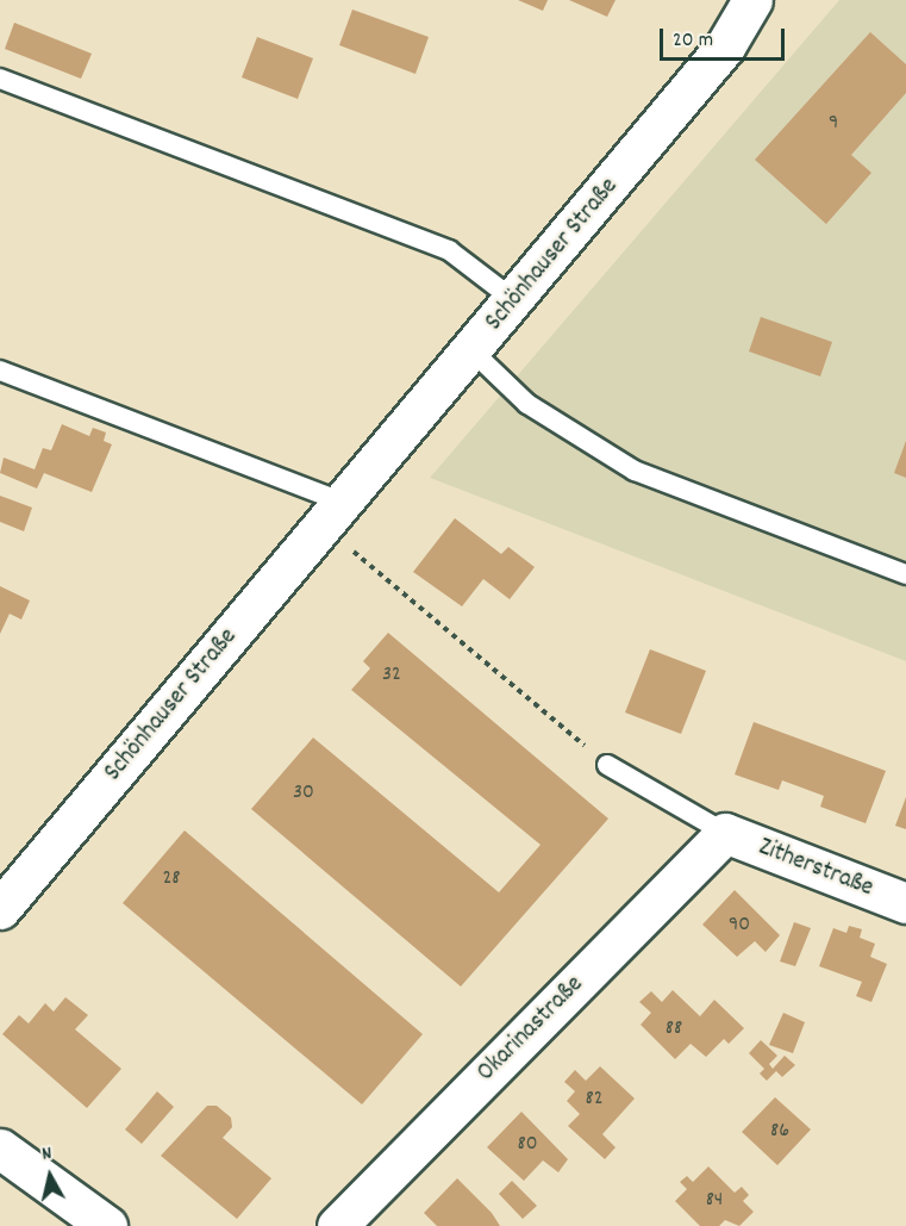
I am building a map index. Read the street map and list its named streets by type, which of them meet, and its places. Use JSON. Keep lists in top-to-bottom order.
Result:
{
  "streets": {
    "street": ["Schönhauser Straße", "Zitherstraße", "Okarinastraße"]
  },
  "crossings": [
    ["Zitherstraße", "Okarinastraße"]
  ],
  "house_numbers": [
    "9",
    "32",
    "30",
    "28",
    "90",
    "88",
    "82",
    "86",
    "80",
    "84"
  ],
  "scale_bar": "20 m",
  "north": "top"
}
